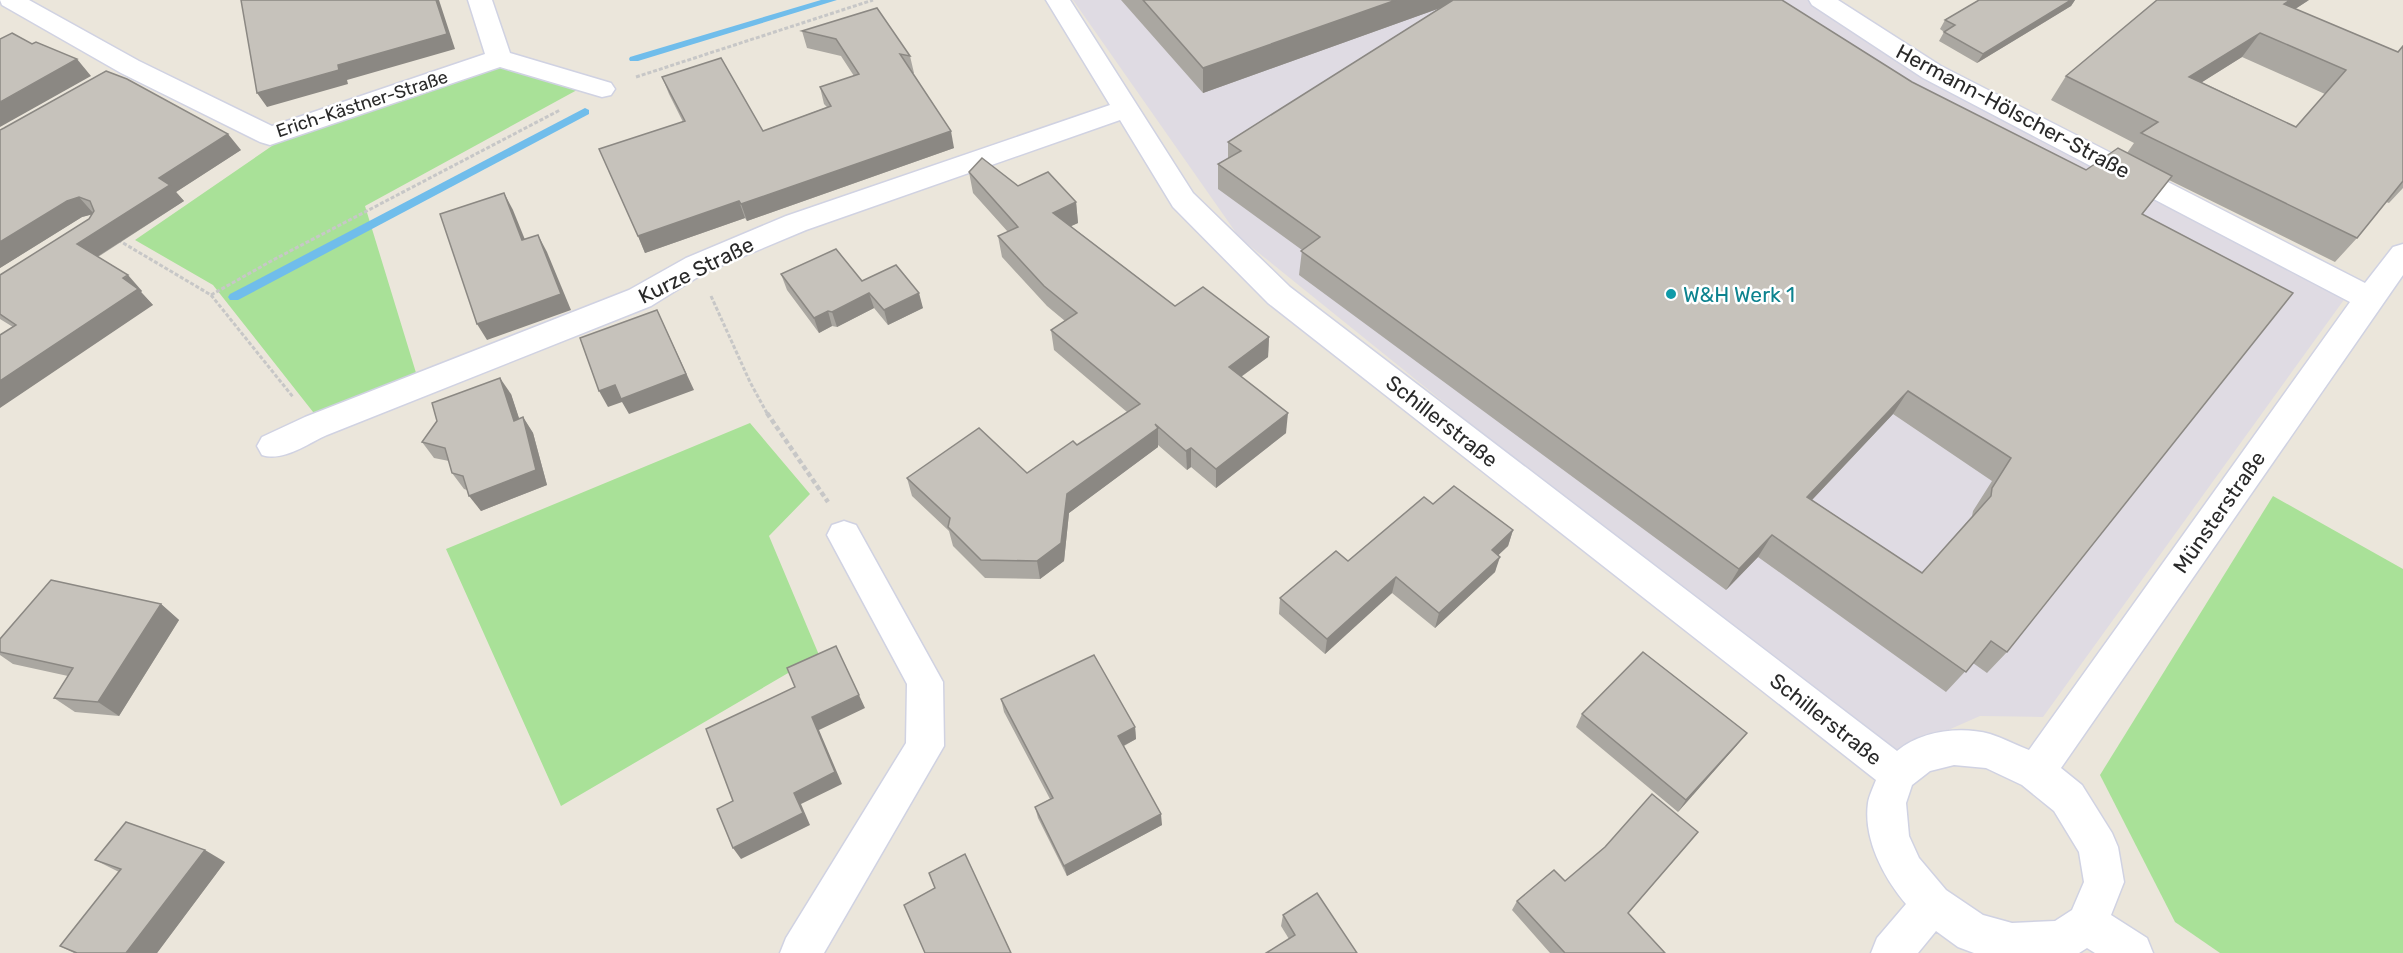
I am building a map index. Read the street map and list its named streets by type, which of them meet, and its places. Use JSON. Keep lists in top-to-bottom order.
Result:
{
  "streets": {
    "street": [
      "Erich-Kästner-Straße",
      "Hermann-Hölscher-Straße",
      "Kurze Straße",
      "Schillerstraße",
      "Münsterstraße"
    ]
  },
  "crossings": [
    ["Hermann-Hölscher-Straße", "Münsterstraße"],
    ["Kurze Straße", "Schillerstraße"],
    ["Schillerstraße", "Münsterstraße"]
  ],
  "places": ["W&H Werk 1"]
}
